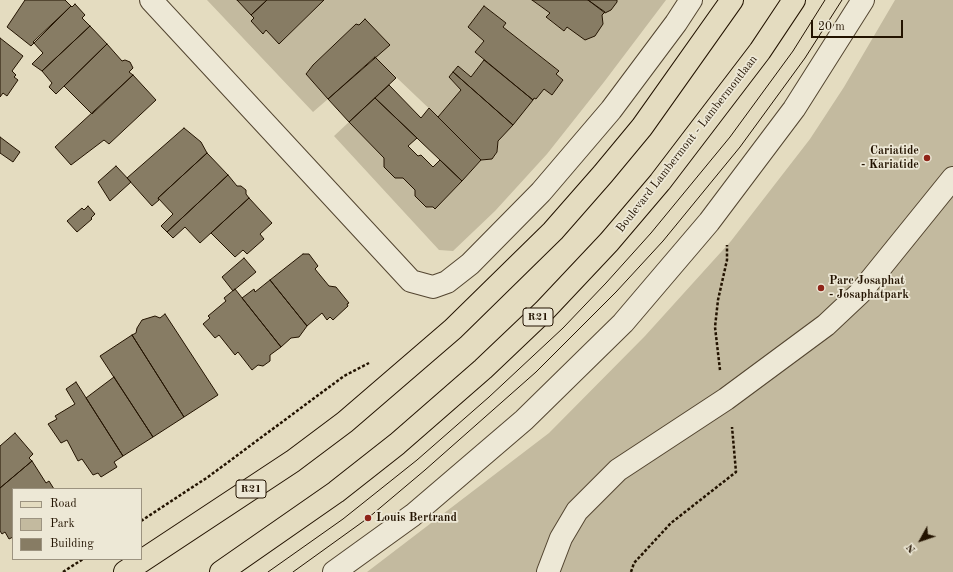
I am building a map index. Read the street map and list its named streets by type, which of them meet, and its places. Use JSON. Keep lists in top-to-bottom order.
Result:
{
  "streets": {
    "main road": ["Boulevard Lambermont - Lambermontlaan", "R21"]
  },
  "places": ["Cariatide - Kariatide", "Parc Josaphat - Josaphatpark", "Louis Bertrand"],
  "legend": ["Road", "Park", "Building"],
  "scale_bar": "20 m",
  "north": "bottom left"
}
